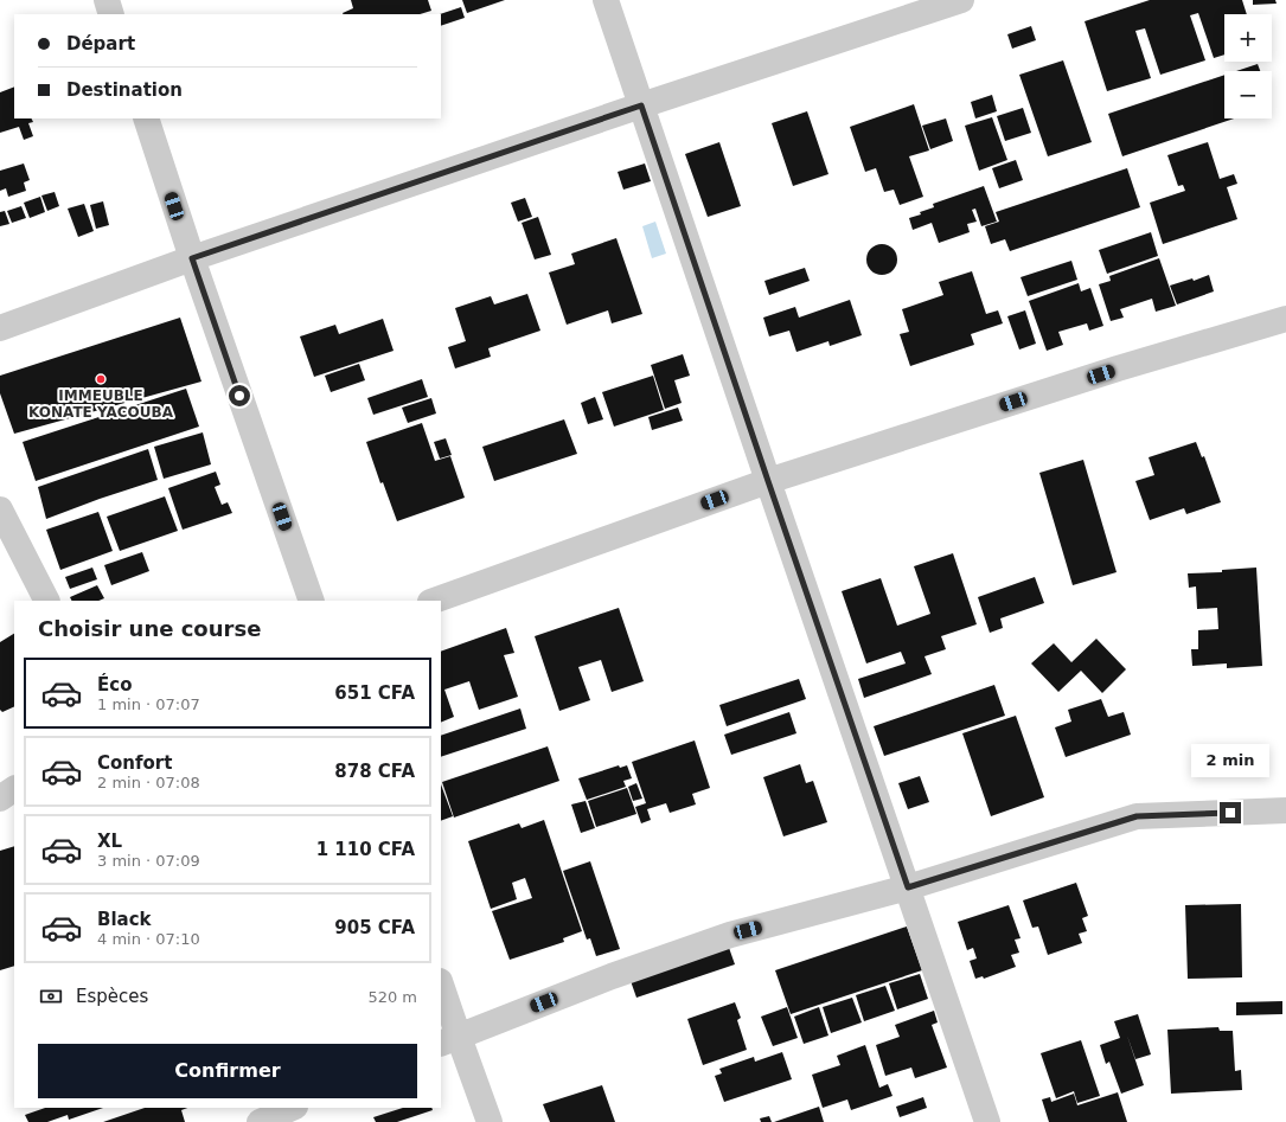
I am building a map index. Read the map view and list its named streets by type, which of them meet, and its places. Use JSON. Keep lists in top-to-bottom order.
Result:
{
  "places": ["IMMEUBLE KONATE YACOUBA"],
  "page": {
    "map_buttons": ["+", "−"],
    "banner": ["Départ", "Destination"],
    "heading": "Choisir une course",
    "list": [
      {
        "name": "Éco",
        "note": "1 min · 07:07",
        "value": "651 CFA"
      },
      {
        "name": "Confort",
        "note": "2 min · 07:08",
        "value": "878 CFA"
      },
      {
        "name": "XL",
        "note": "3 min · 07:09",
        "value": "1 110 CFA"
      },
      {
        "name": "Black",
        "note": "4 min · 07:10",
        "value": "905 CFA"
      }
    ],
    "bubble": "2 min",
    "pay": ["Espèces", "520 m"],
    "buttons": "Confirmer"
  }
}
